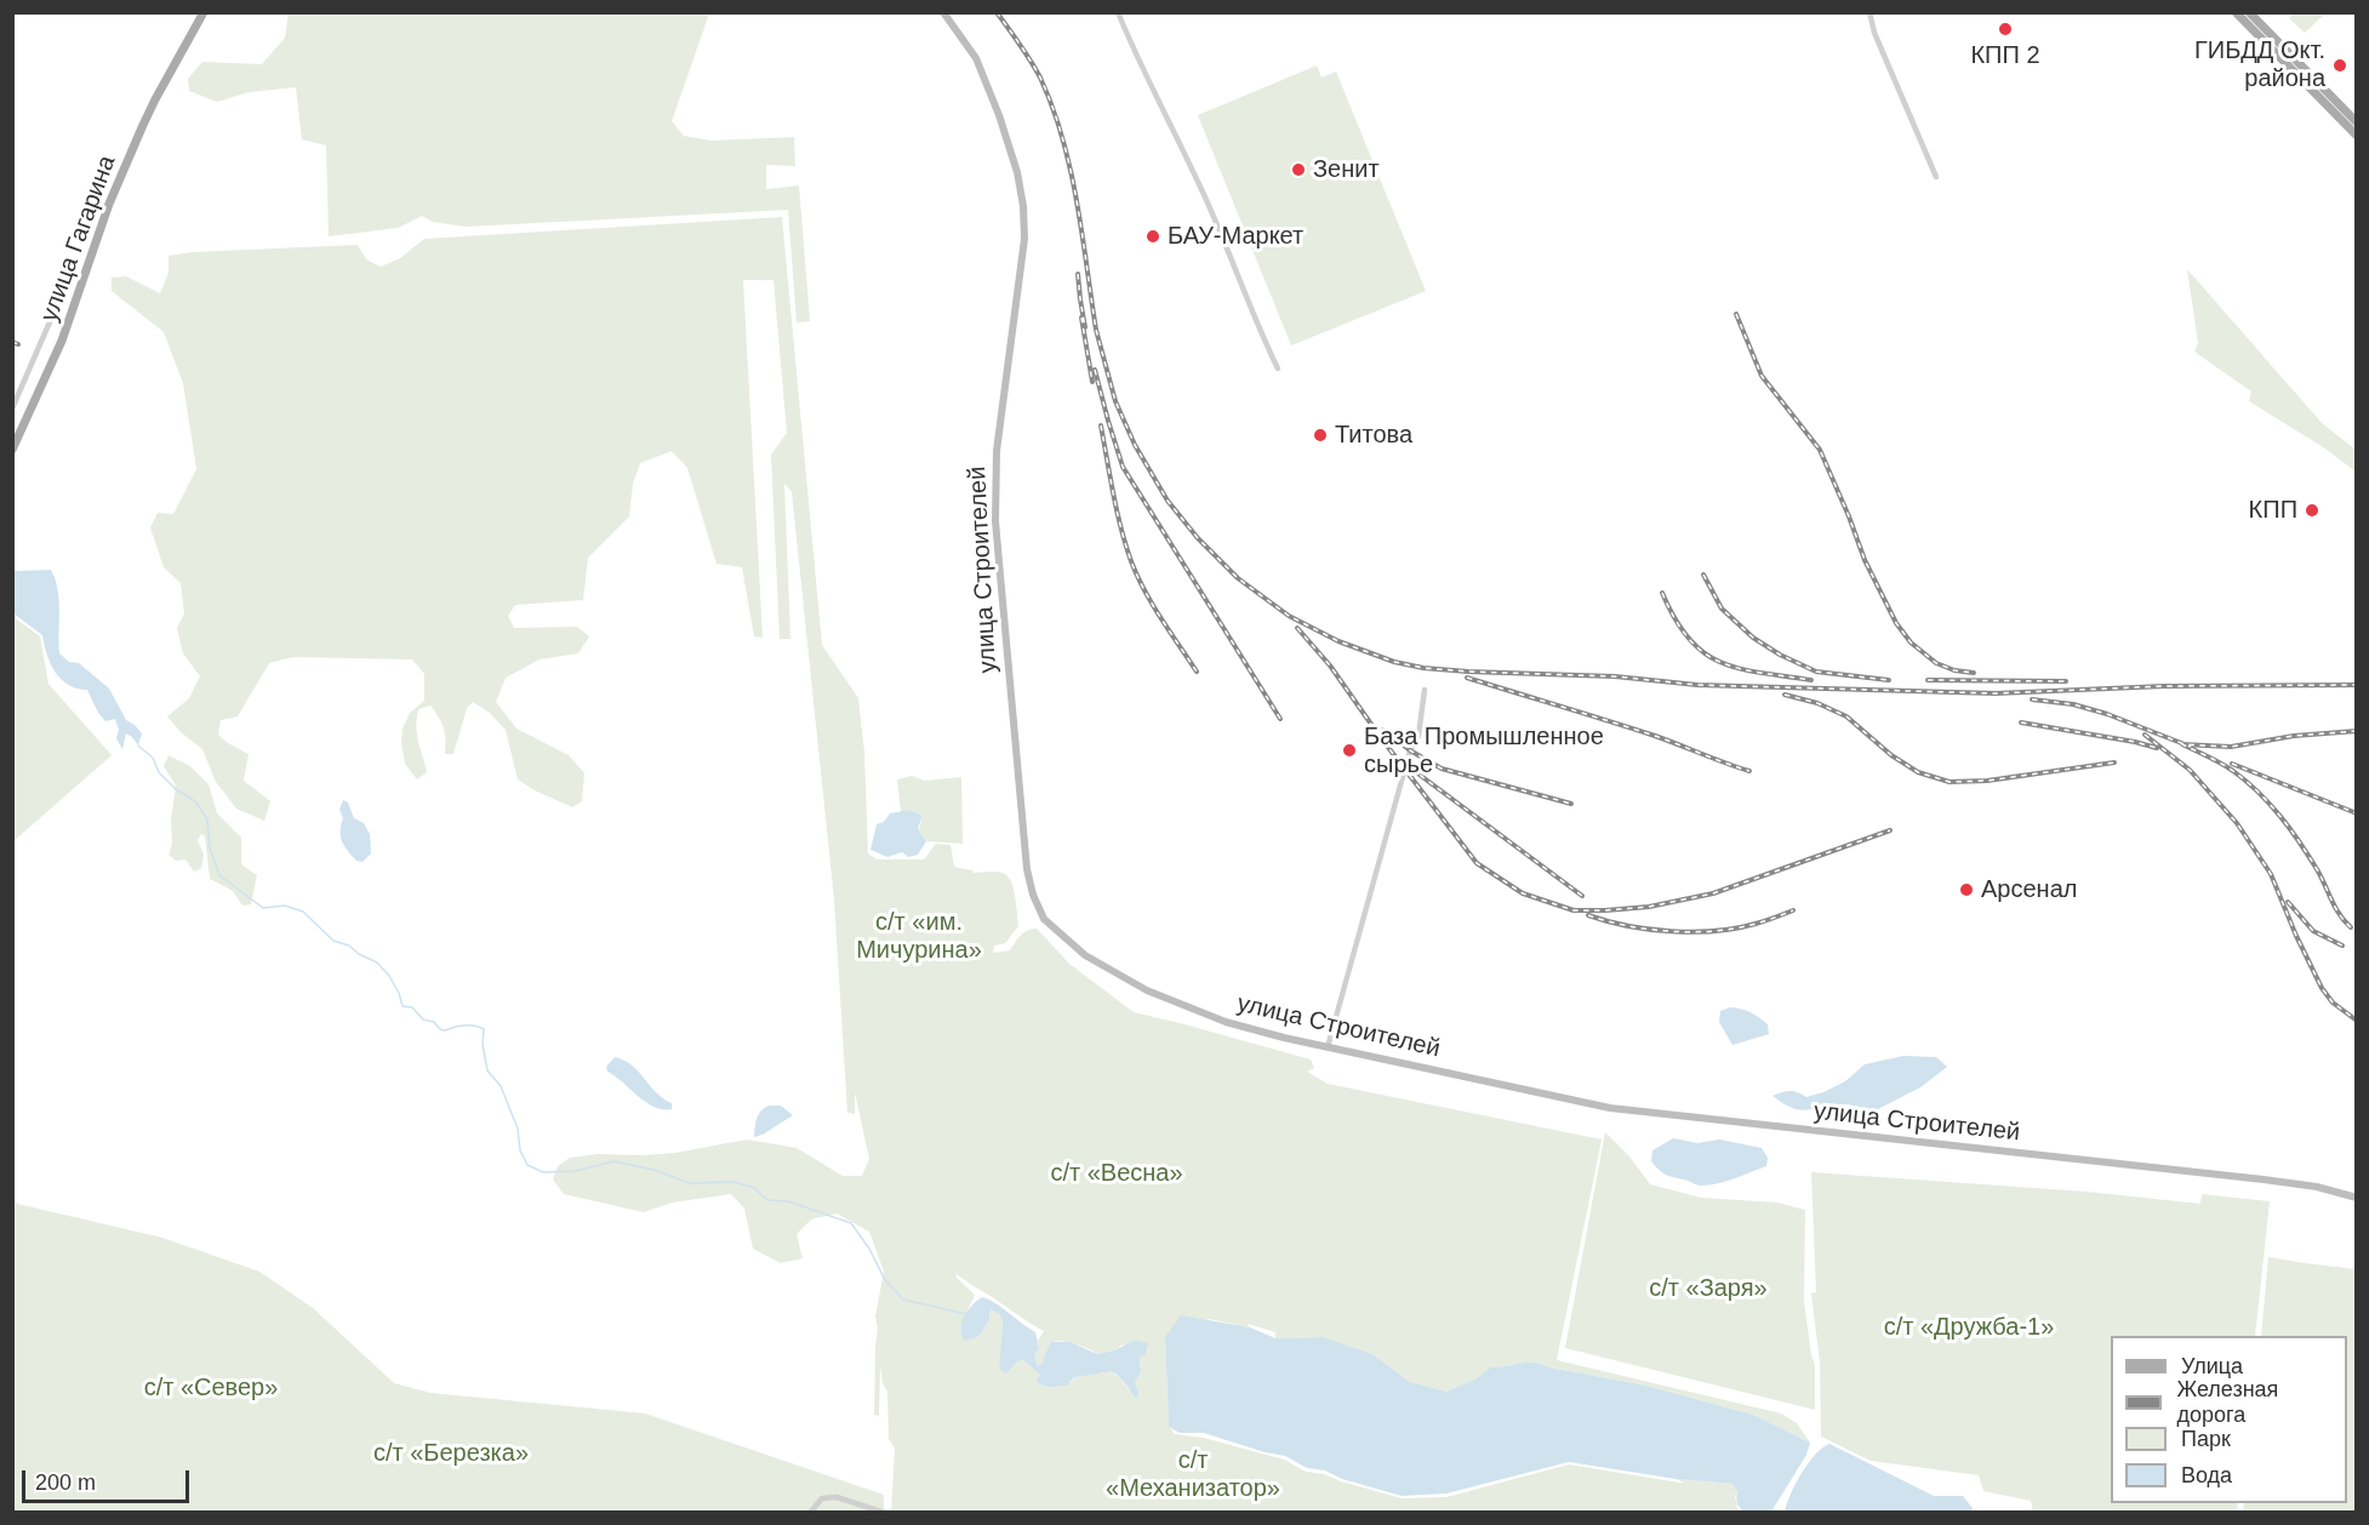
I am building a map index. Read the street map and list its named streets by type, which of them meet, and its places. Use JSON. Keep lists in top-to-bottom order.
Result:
{
  "streets": {
    "main road": ["улица Гагарина", "улица Строителей"]
  },
  "parks": [
    "с/т «им. Мичурина»",
    "с/т «Весна»",
    "с/т «Заря»",
    "с/т «Дружба-1»",
    "с/т «Север»",
    "с/т «Березка»",
    "с/т «Механизатор»"
  ],
  "places": [
    "КПП 2",
    "ГИБДД Окт. района",
    "Зенит",
    "БАУ-Маркет",
    "Титова",
    "КПП",
    "База Промышленное сырье",
    "Арсенал"
  ],
  "legend": [
    "Улица",
    "Железная дорога",
    "Парк",
    "Вода"
  ],
  "scale_bar": "200 m"
}
